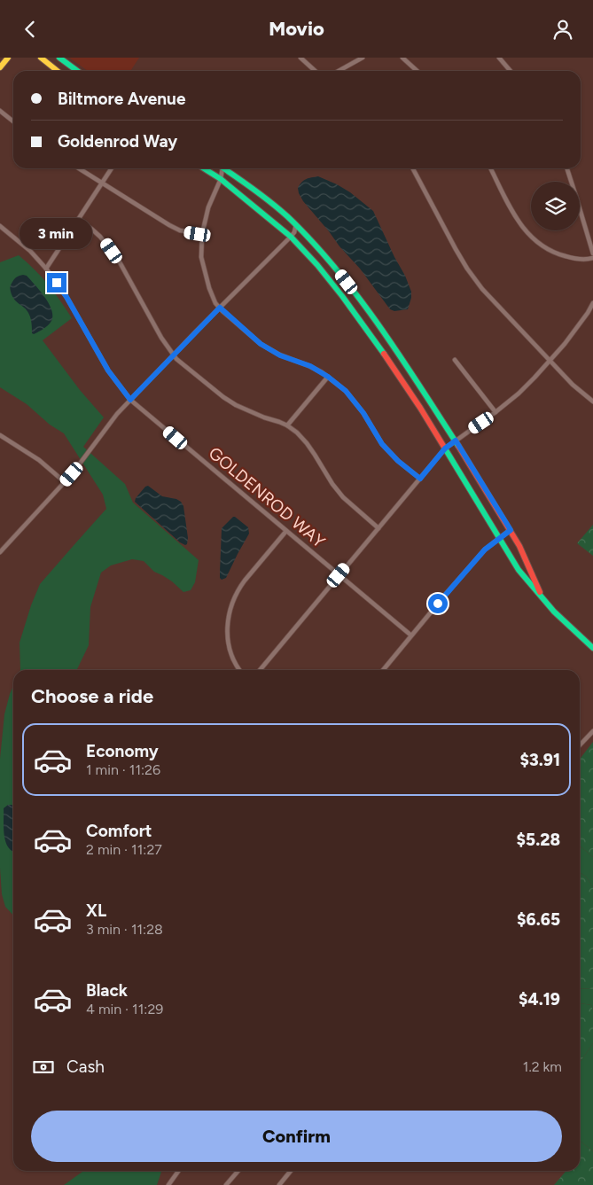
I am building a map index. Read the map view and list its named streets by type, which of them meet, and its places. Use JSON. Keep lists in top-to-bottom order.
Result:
{
  "streets": {
    "street": ["GOLDENROD WAY"]
  },
  "page": {
    "header": "Movio",
    "banner": ["Biltmore Avenue", "Goldenrod Way"],
    "bubble": "3 min",
    "heading": "Choose a ride",
    "list": [
      {
        "name": "Economy",
        "note": "1 min · 11:26",
        "value": "$3.91"
      },
      {
        "name": "Comfort",
        "note": "2 min · 11:27",
        "value": "$5.28"
      },
      {
        "name": "XL",
        "note": "3 min · 11:28",
        "value": "$6.65"
      },
      {
        "name": "Black",
        "note": "4 min · 11:29",
        "value": "$4.19"
      }
    ],
    "pay": ["Cash", "1.2 km"],
    "buttons": "Confirm"
  }
}
